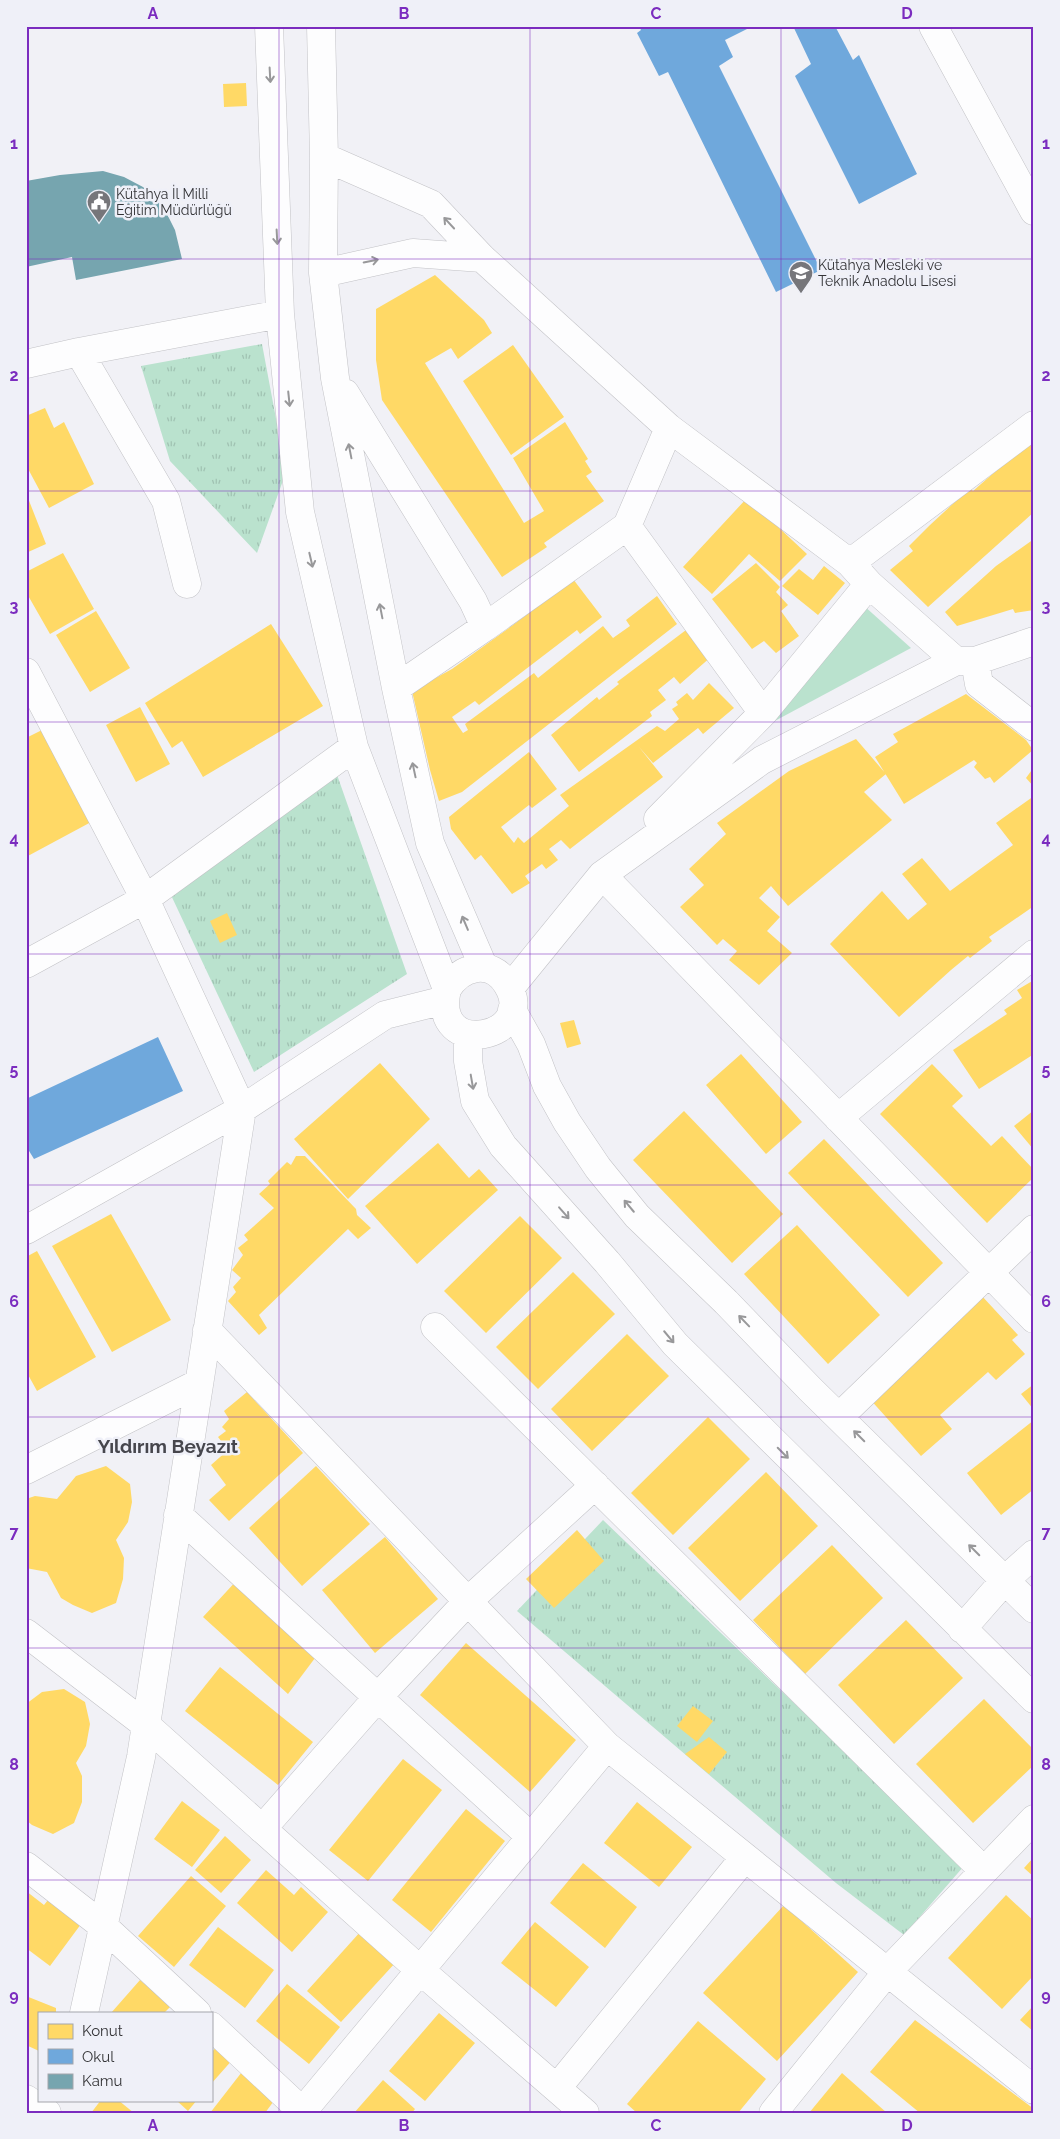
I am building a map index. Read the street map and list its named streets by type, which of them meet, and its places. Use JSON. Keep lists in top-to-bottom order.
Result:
{
  "districts": ["Yıldırım Beyazıt"],
  "places": {
    "public building": ["Kütahya İl Milli Eğitim Müdürlüğü"],
    "school or university": ["Kütahya Mesleki ve Teknik Anadolu Lisesi"]
  },
  "legend": ["Konut", "Okul", "Kamu"],
  "grid": {
    "columns": [
      "A",
      "B",
      "C",
      "D"
    ],
    "rows": [
      "1",
      "2",
      "3",
      "4",
      "5",
      "6",
      "7",
      "8",
      "9"
    ]
  }
}
